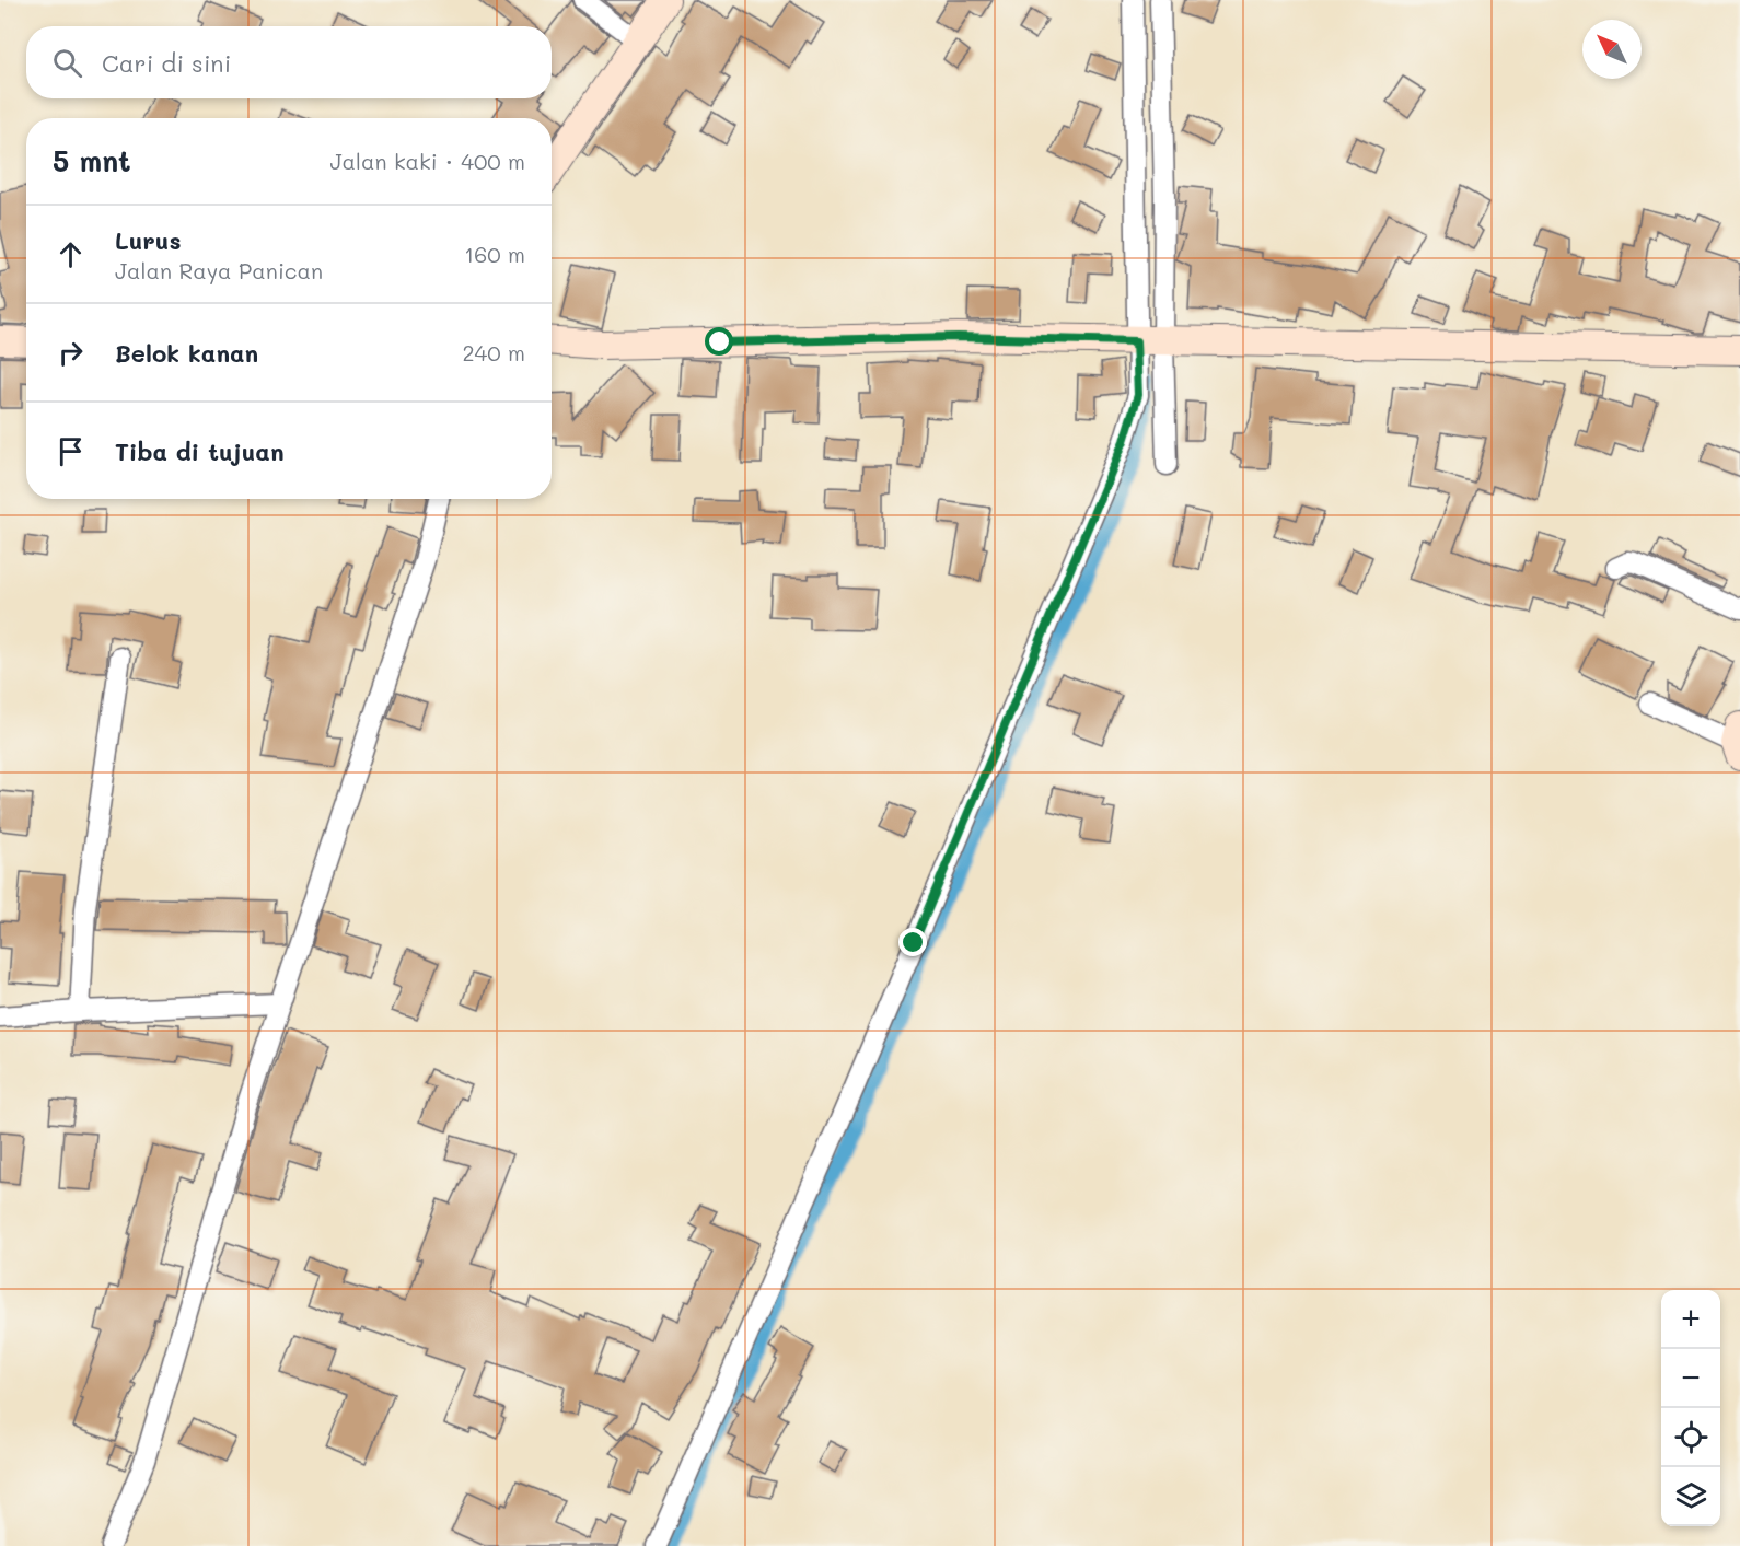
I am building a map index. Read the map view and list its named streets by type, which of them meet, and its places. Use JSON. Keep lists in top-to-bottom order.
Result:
{
  "north": "top left",
  "page": {
    "search": "Cari di sini",
    "heading": ["5 mnt", "Jalan kaki · 400 m"],
    "list": [
      ["Lurus", "Jalan Raya Panican", "160 m"],
      ["Belok kanan", "240 m"],
      "Tiba di tujuan"
    ],
    "map_buttons": ["+", "−"]
  }
}
